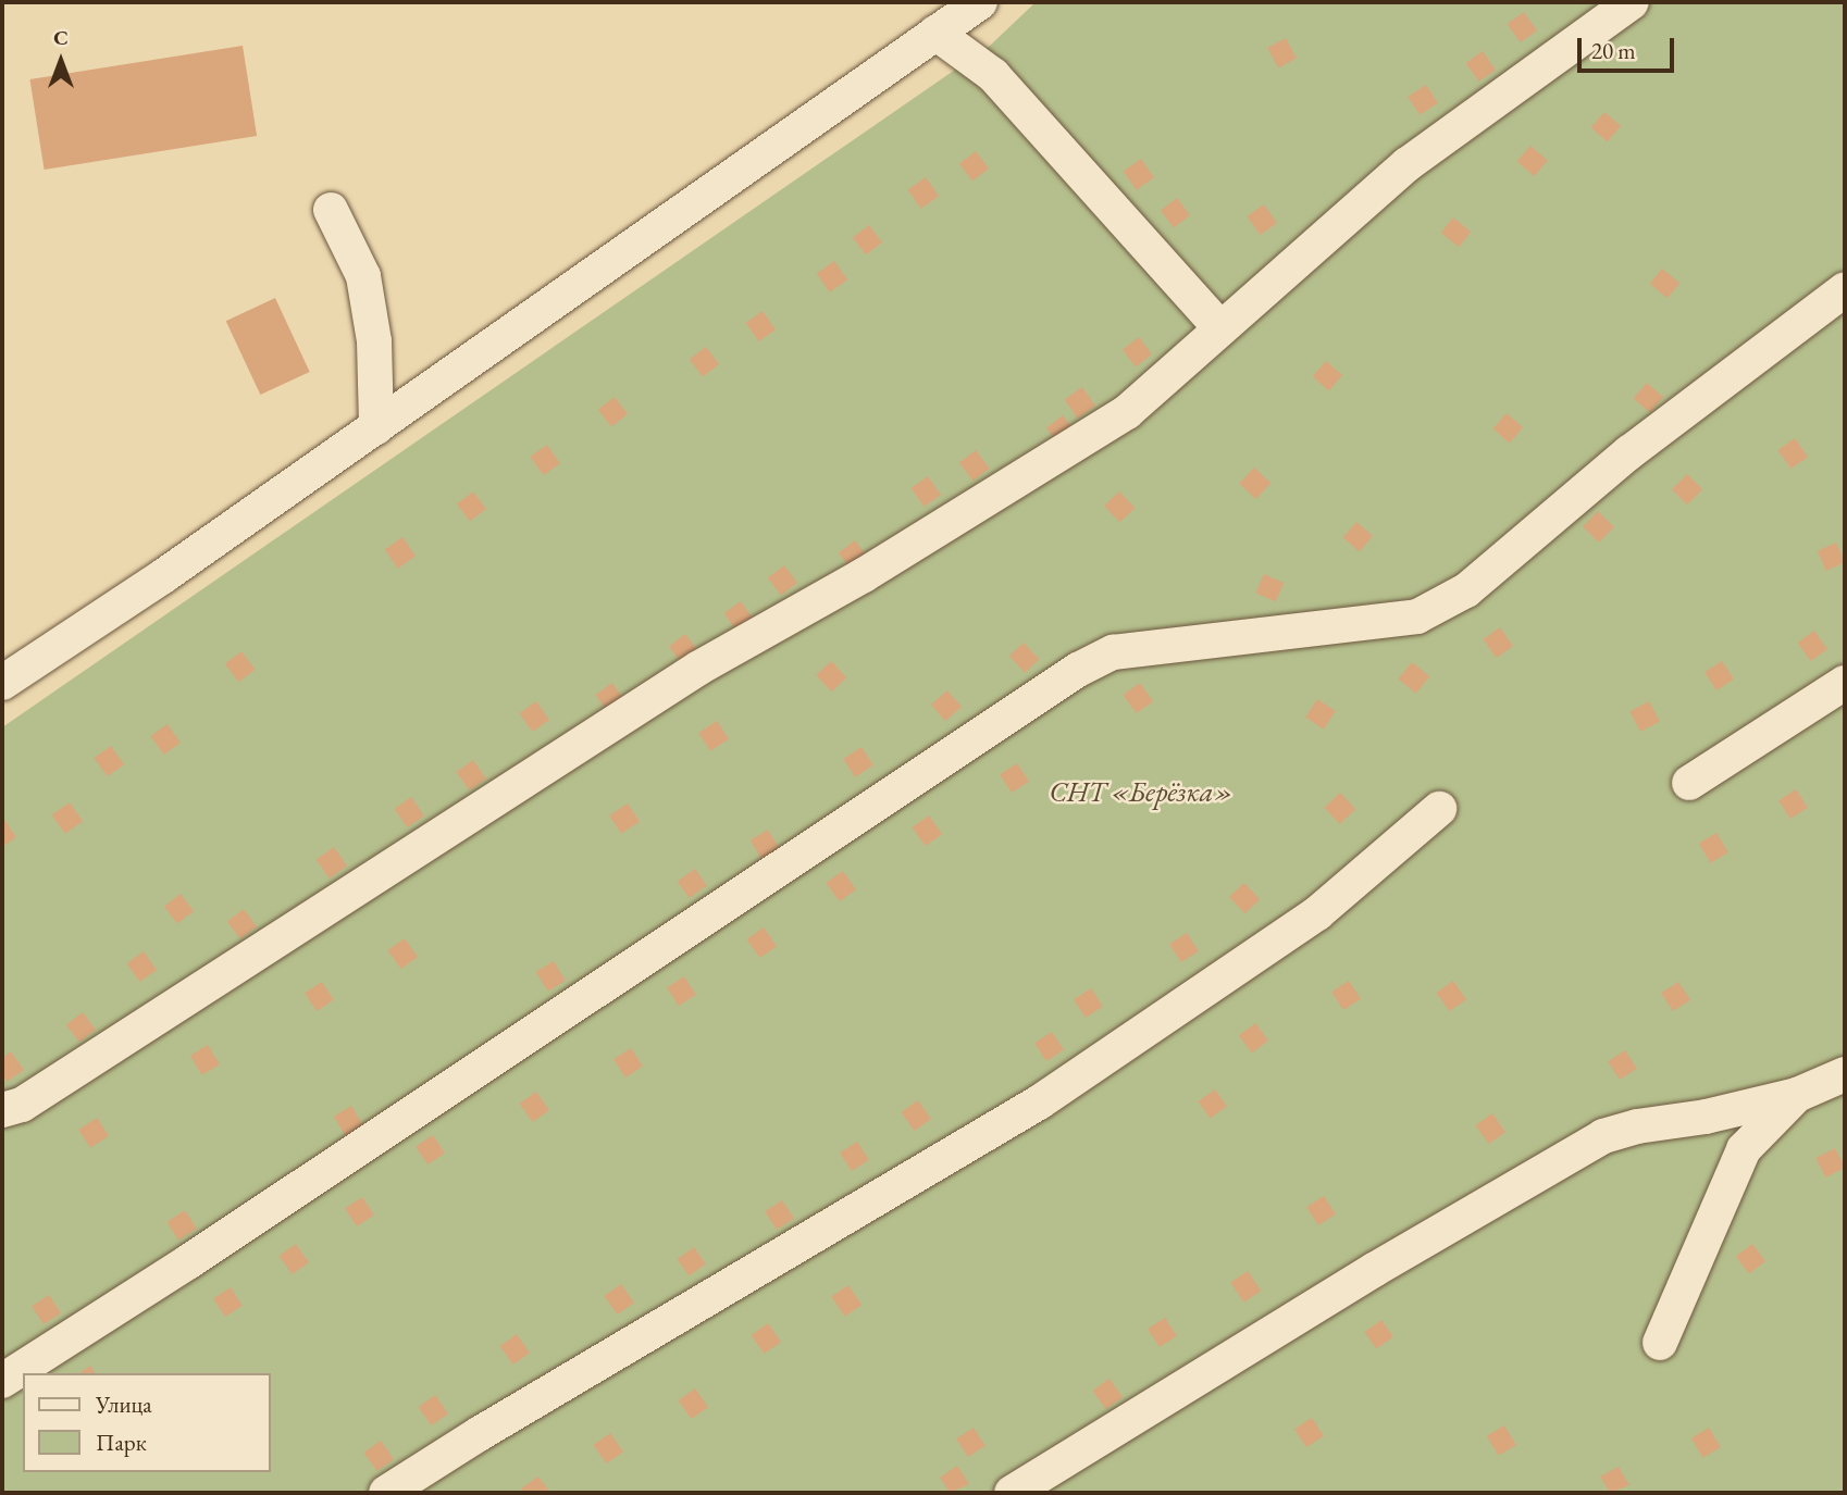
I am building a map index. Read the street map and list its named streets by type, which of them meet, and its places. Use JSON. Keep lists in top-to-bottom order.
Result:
{
  "parks": ["СНТ «Берёзка»"],
  "legend": ["Улица", "Парк"],
  "scale_bar": "20 m",
  "north": "top"
}
